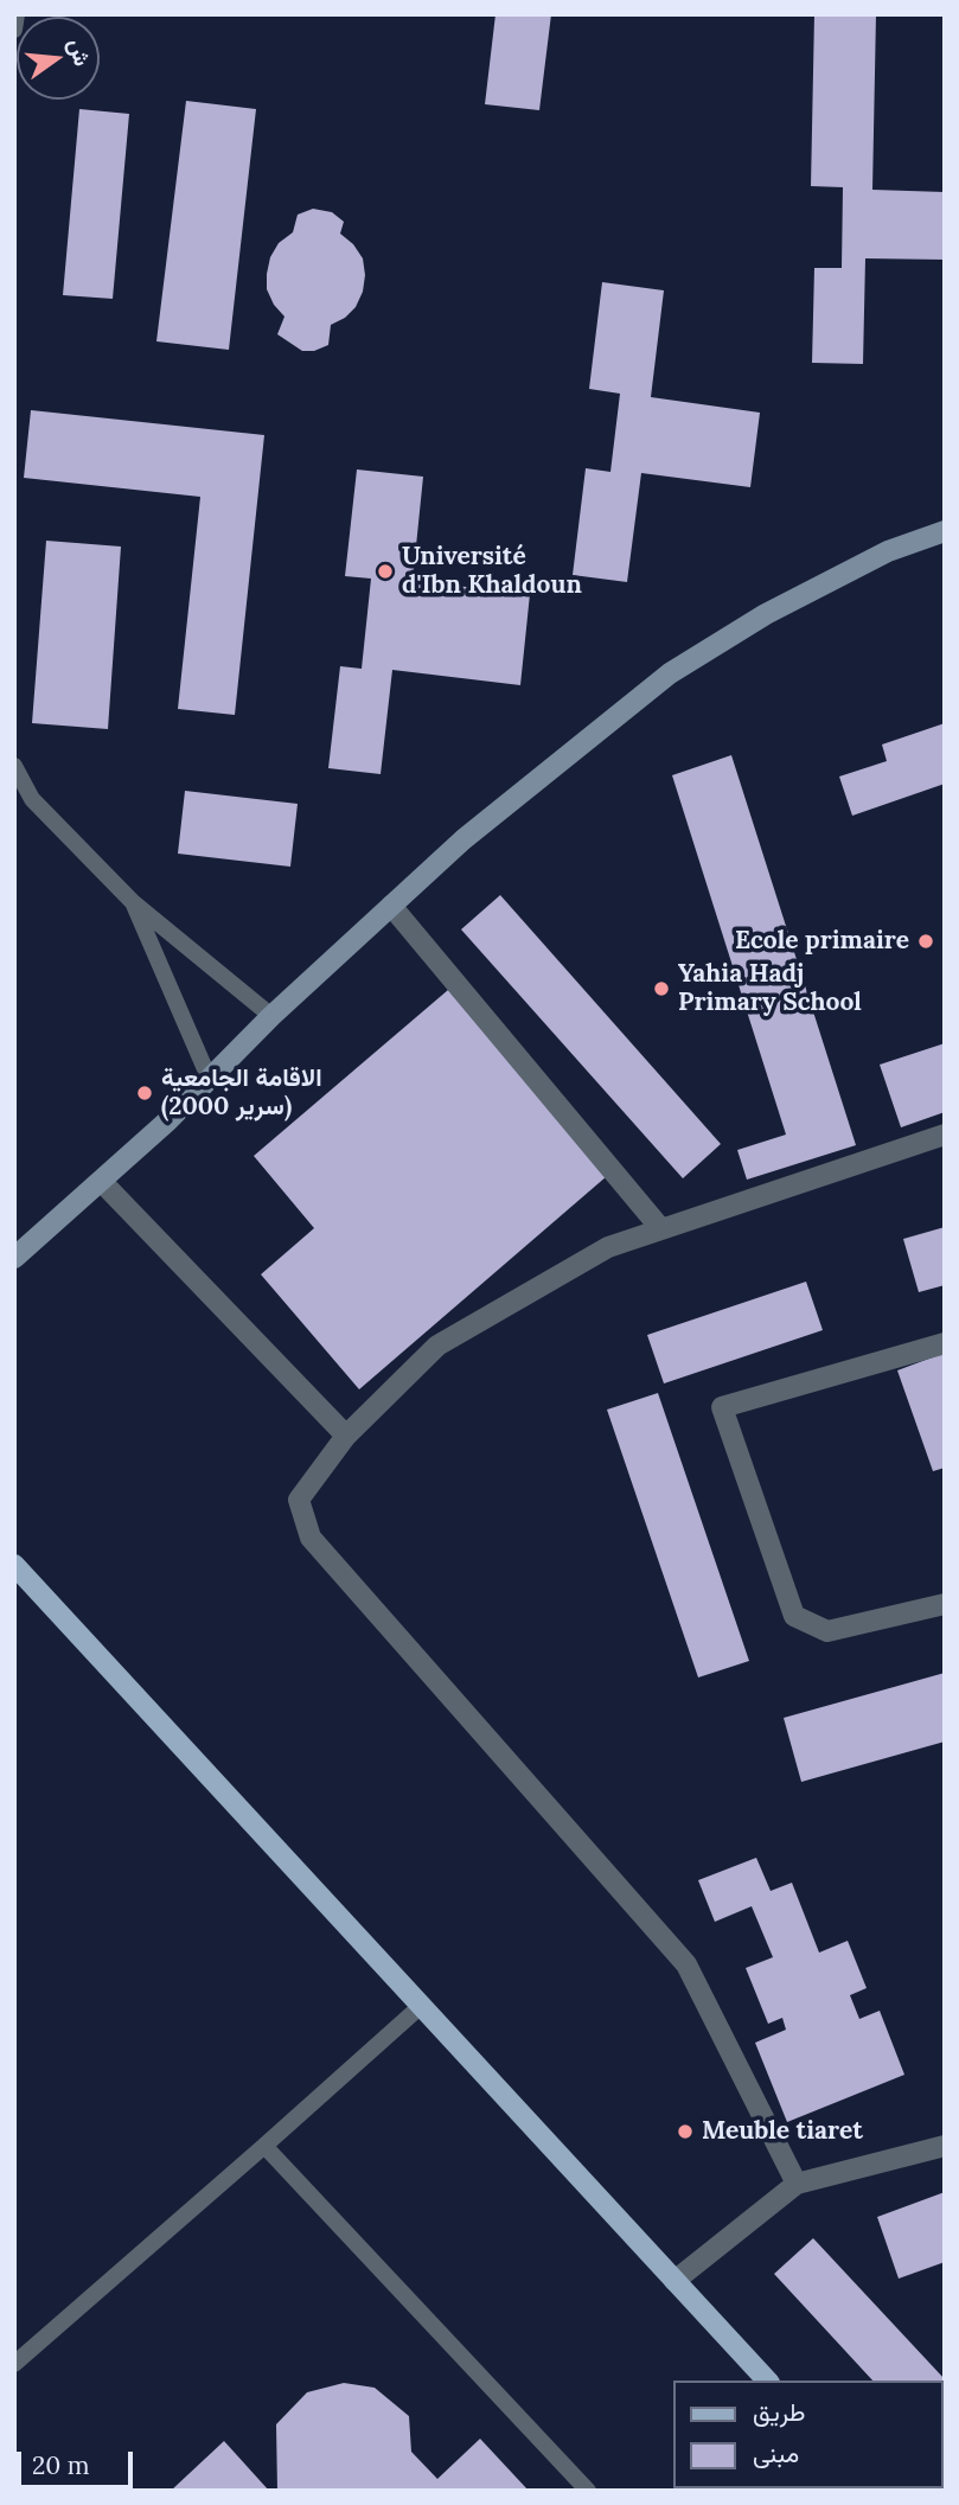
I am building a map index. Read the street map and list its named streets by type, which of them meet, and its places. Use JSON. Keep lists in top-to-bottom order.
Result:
{
  "places": [
    "Université d'Ibn Khaldoun",
    "Ecole primaire",
    "Yahia Hadj Primary School",
    "الاقامة الجامعية (2000 سرير)",
    "Meuble tiaret"
  ],
  "legend": ["طريق", "مبنى"],
  "scale_bar": "20 m",
  "north": "right"
}
